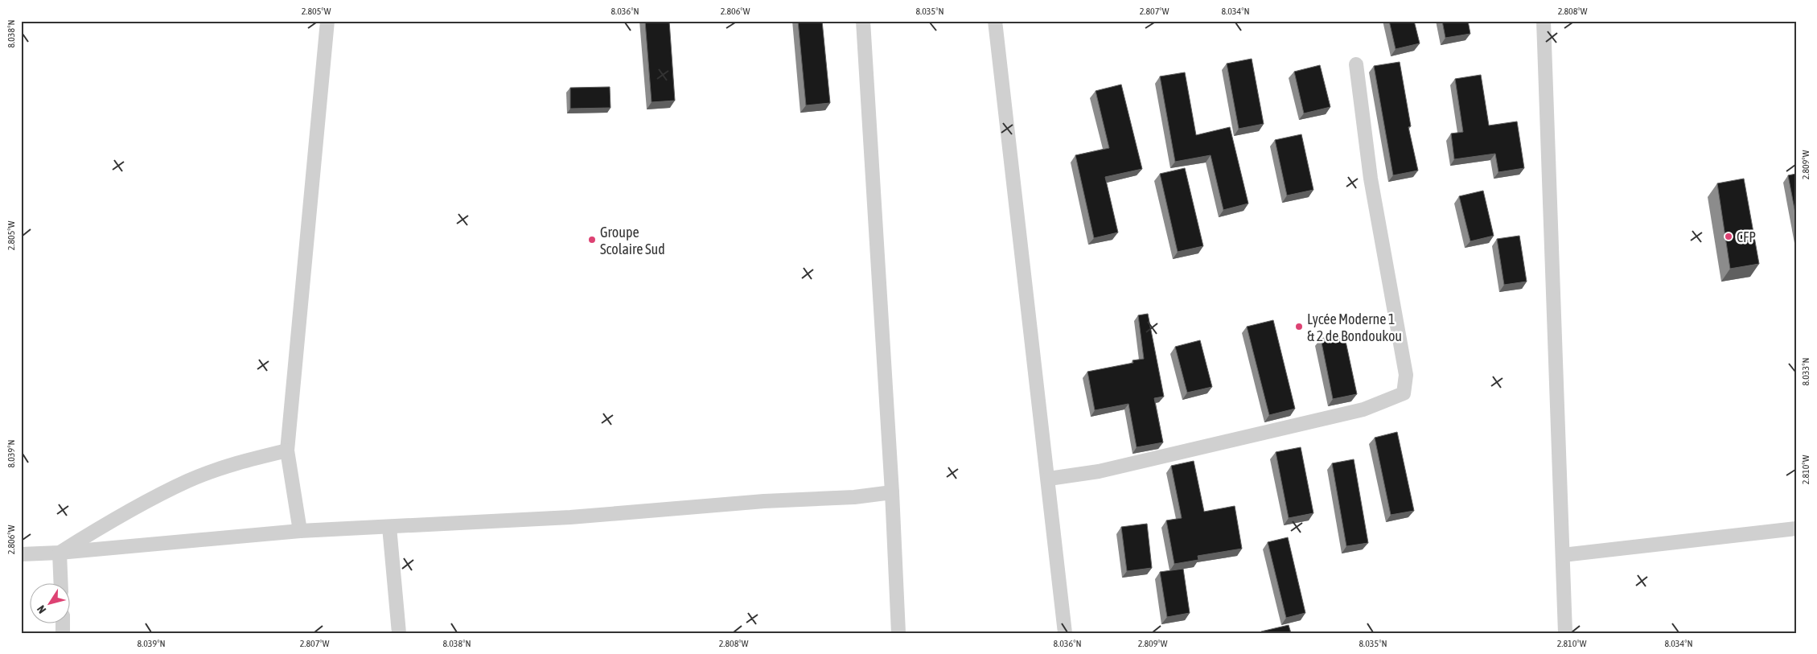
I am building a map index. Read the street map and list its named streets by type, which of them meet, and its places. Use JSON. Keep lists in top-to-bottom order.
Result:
{
  "places": ["CFP", "Groupe Scolaire Sud", "Lycée Moderne 1 & 2 de Bondoukou"],
  "north": "bottom left",
  "coordinates": [
    "2.805°W",
    "8.036°N",
    "2.806°W",
    "8.035°N",
    "2.807°W",
    "8.034°N",
    "2.808°W",
    "8.038°N",
    "2.809°W",
    "8.033°N",
    "8.039°N",
    "2.810°W"
  ]
}
